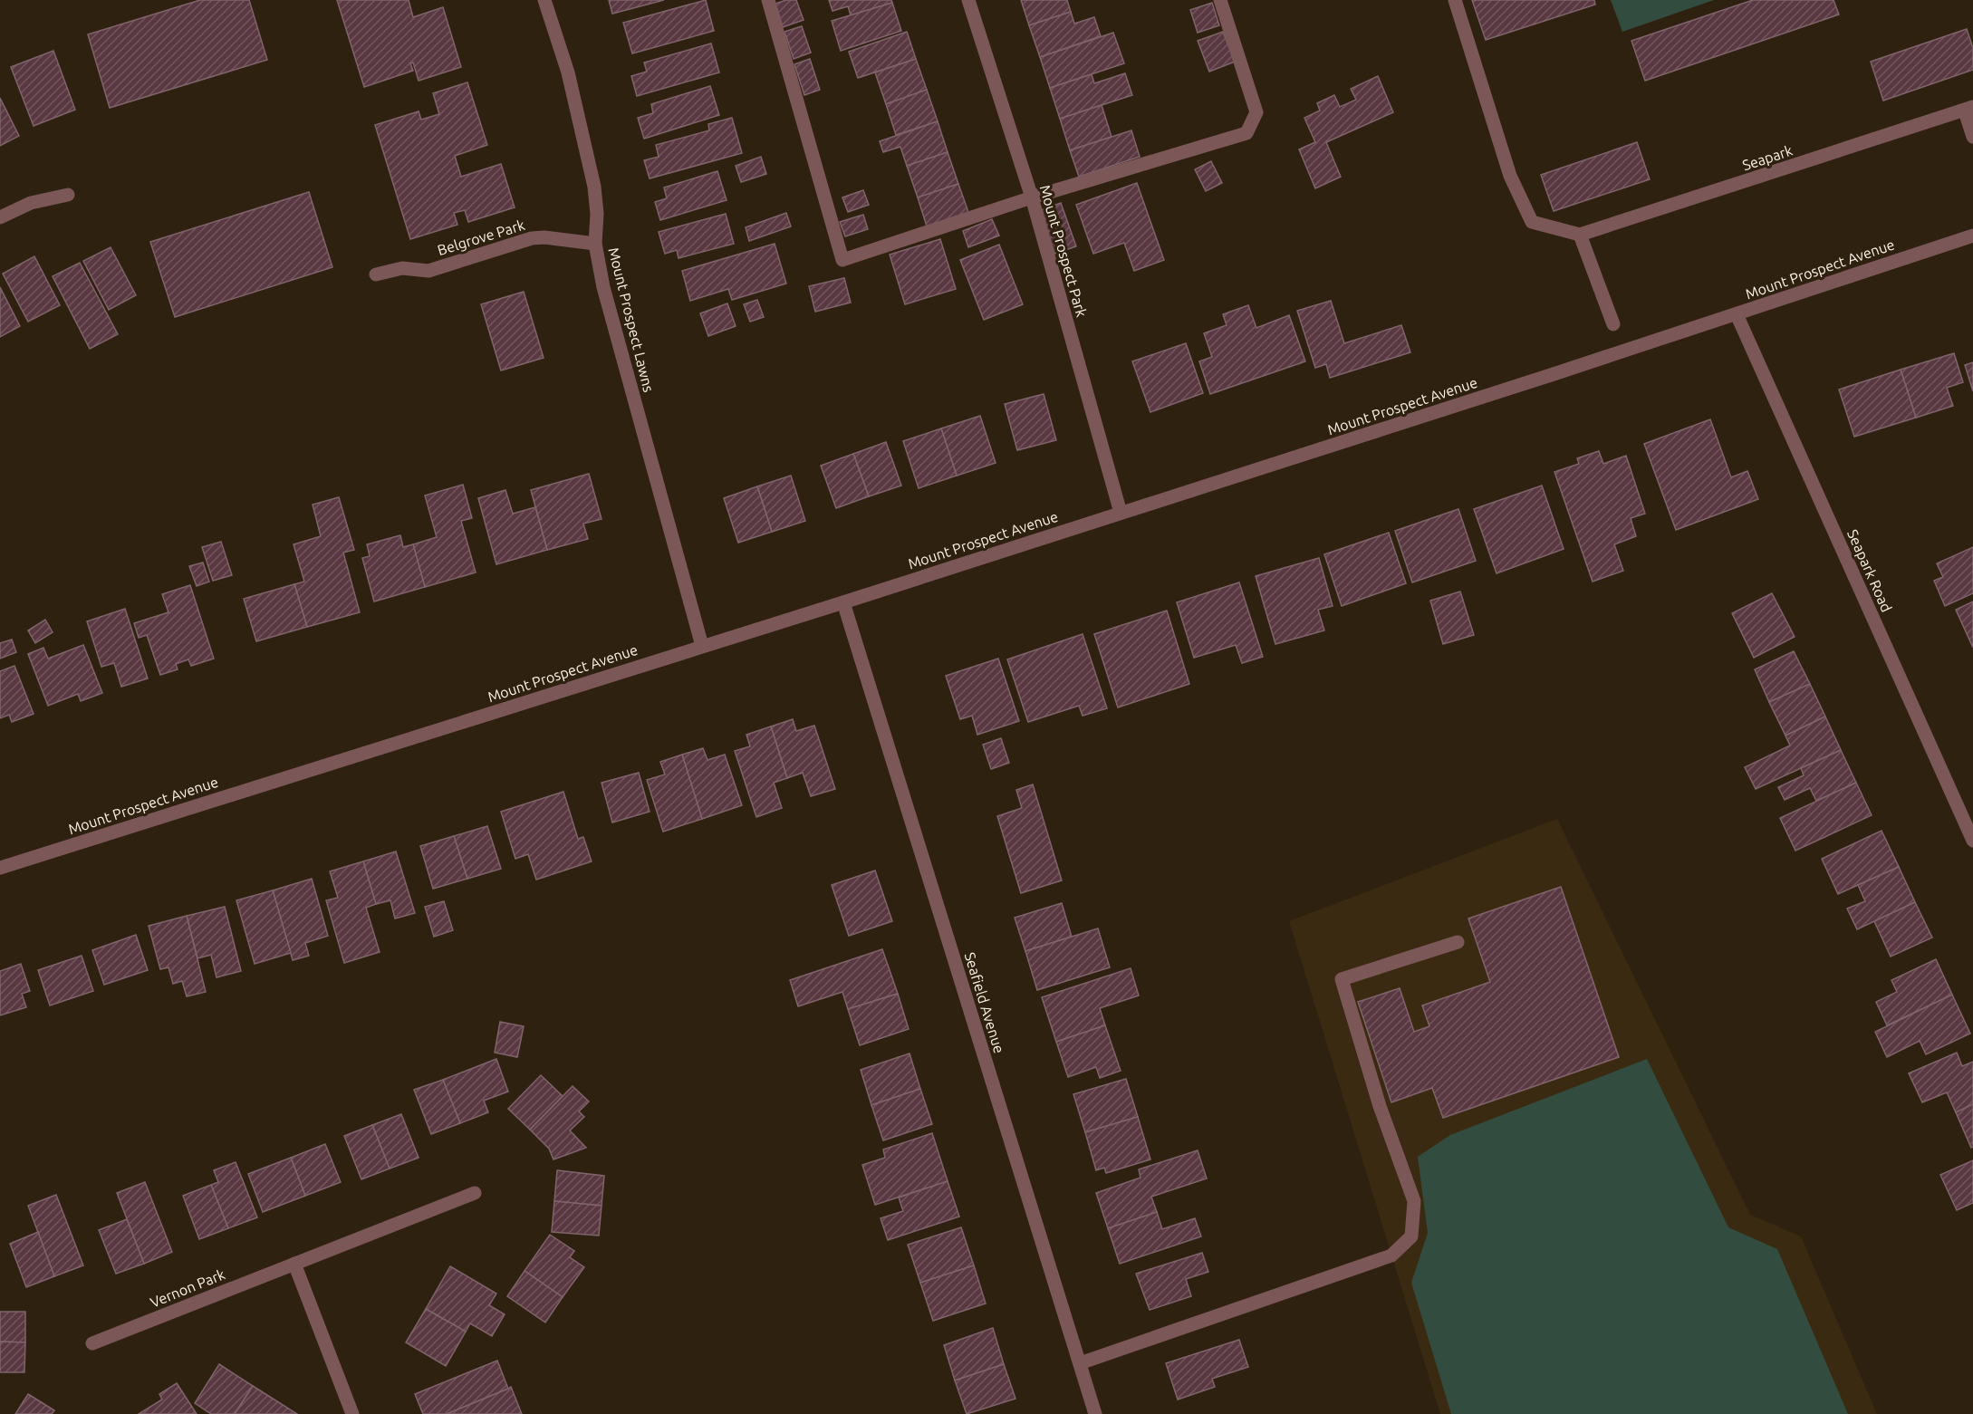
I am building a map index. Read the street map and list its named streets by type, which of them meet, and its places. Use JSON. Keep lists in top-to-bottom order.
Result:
{
  "streets": {
    "street": [
      "Seapark",
      "Belgrove Park",
      "Mount Prospect Park",
      "Mount Prospect Avenue",
      "Mount Prospect Lawns",
      "Seapark Road",
      "Seafield Avenue",
      "Vernon Park"
    ]
  },
  "crossings": [
    ["Belgrove Park", "Mount Prospect Lawns"],
    ["Mount Prospect Park", "Mount Prospect Avenue"],
    ["Mount Prospect Avenue", "Mount Prospect Lawns"],
    ["Mount Prospect Avenue", "Seapark Road"],
    ["Mount Prospect Avenue", "Seafield Avenue"]
  ]
}
